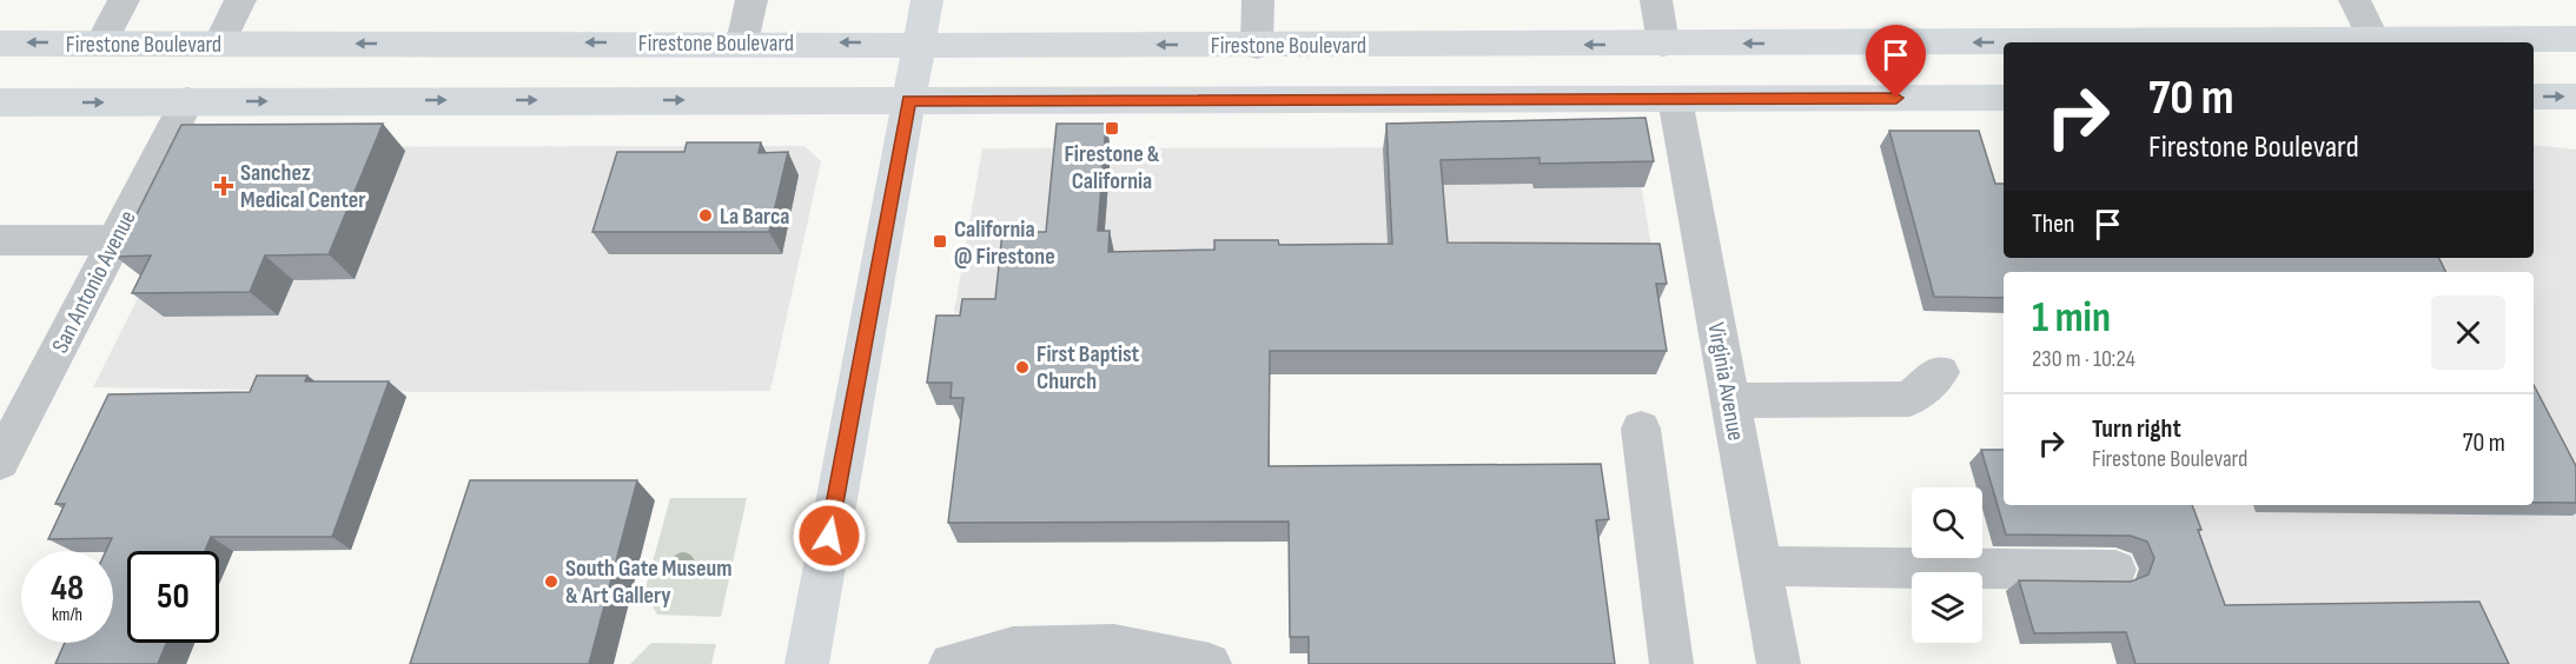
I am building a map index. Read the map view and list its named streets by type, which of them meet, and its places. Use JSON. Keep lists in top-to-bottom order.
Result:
{
  "streets": {
    "main road": ["Firestone Boulevard"],
    "street": ["San Antonio Avenue", "Virginia Avenue"]
  },
  "places": {
    "transit": ["Firestone & California", "California @ Firestone"],
    "health": ["Sanchez Medical Center"],
    "other": ["La Barca", "First Baptist Church", "South Gate Museum & Art Gallery"]
  },
  "page": {
    "turn": ["70 m", "Firestone Boulevard"],
    "then": "Then",
    "heading": ["1 min", "230 m · 10:24"],
    "list": [
      {
        "name": "Turn right",
        "note": "Firestone Boulevard",
        "value": "70 m"
      }
    ],
    "speed": "48 km/h",
    "limit": "50"
  }
}
